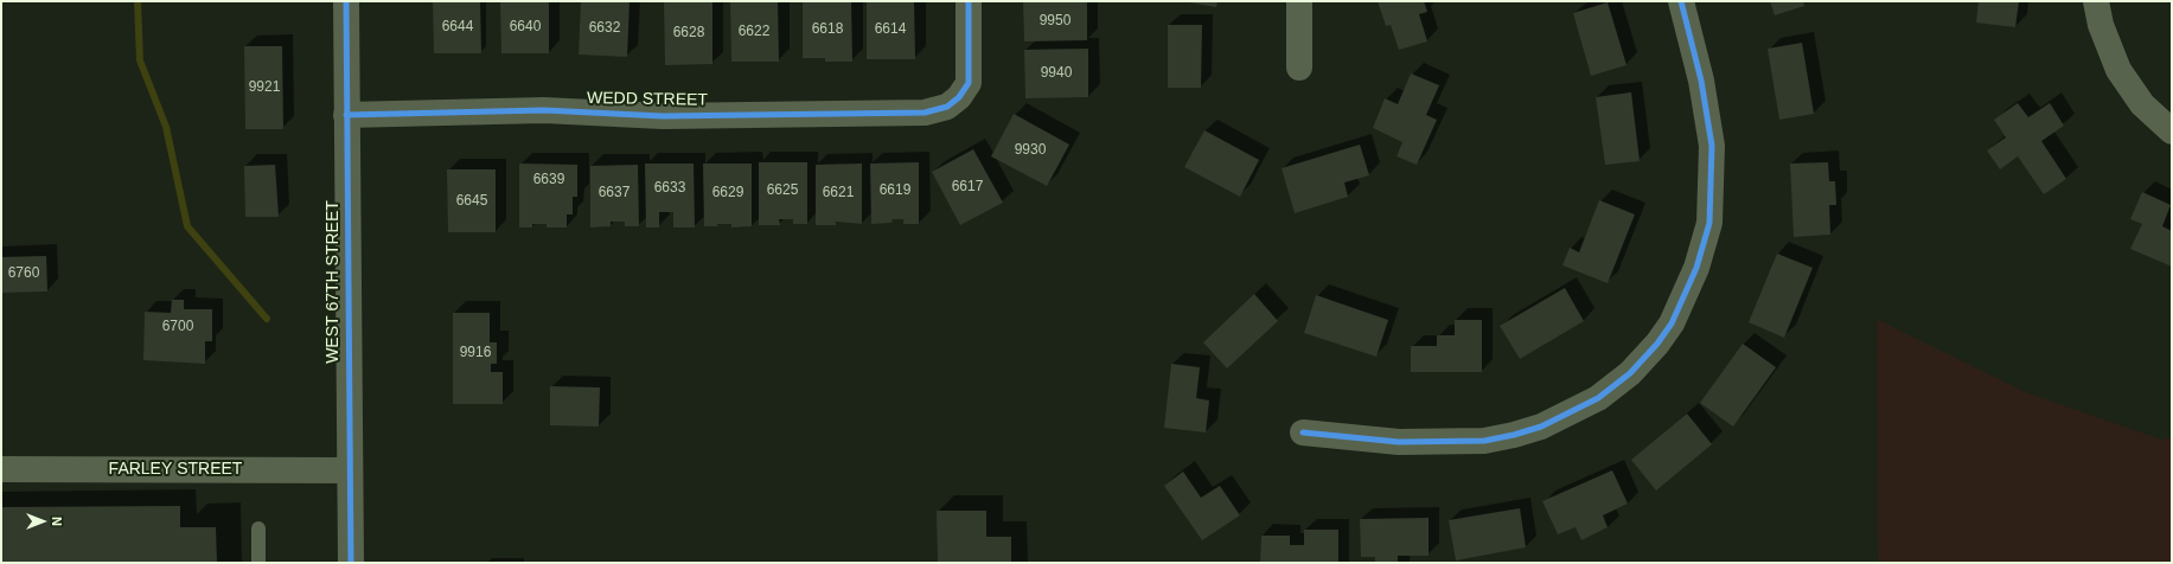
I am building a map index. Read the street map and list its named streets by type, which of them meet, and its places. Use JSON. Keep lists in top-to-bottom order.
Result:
{
  "streets": {
    "street": ["WEDD STREET", "WEST 67TH STREET", "FARLEY STREET"]
  },
  "crossings": [
    ["WEDD STREET", "WEST 67TH STREET"],
    ["WEST 67TH STREET", "FARLEY STREET"]
  ],
  "house_numbers": [
    "9950",
    "6644",
    "6640",
    "6632",
    "6618",
    "6614",
    "6622",
    "6628",
    "9940",
    "9921",
    "9930",
    "6639",
    "6617",
    "6633",
    "6625",
    "6619",
    "6637",
    "6629",
    "6621",
    "6645",
    "6760",
    "6700",
    "9916"
  ],
  "north": "right"
}
